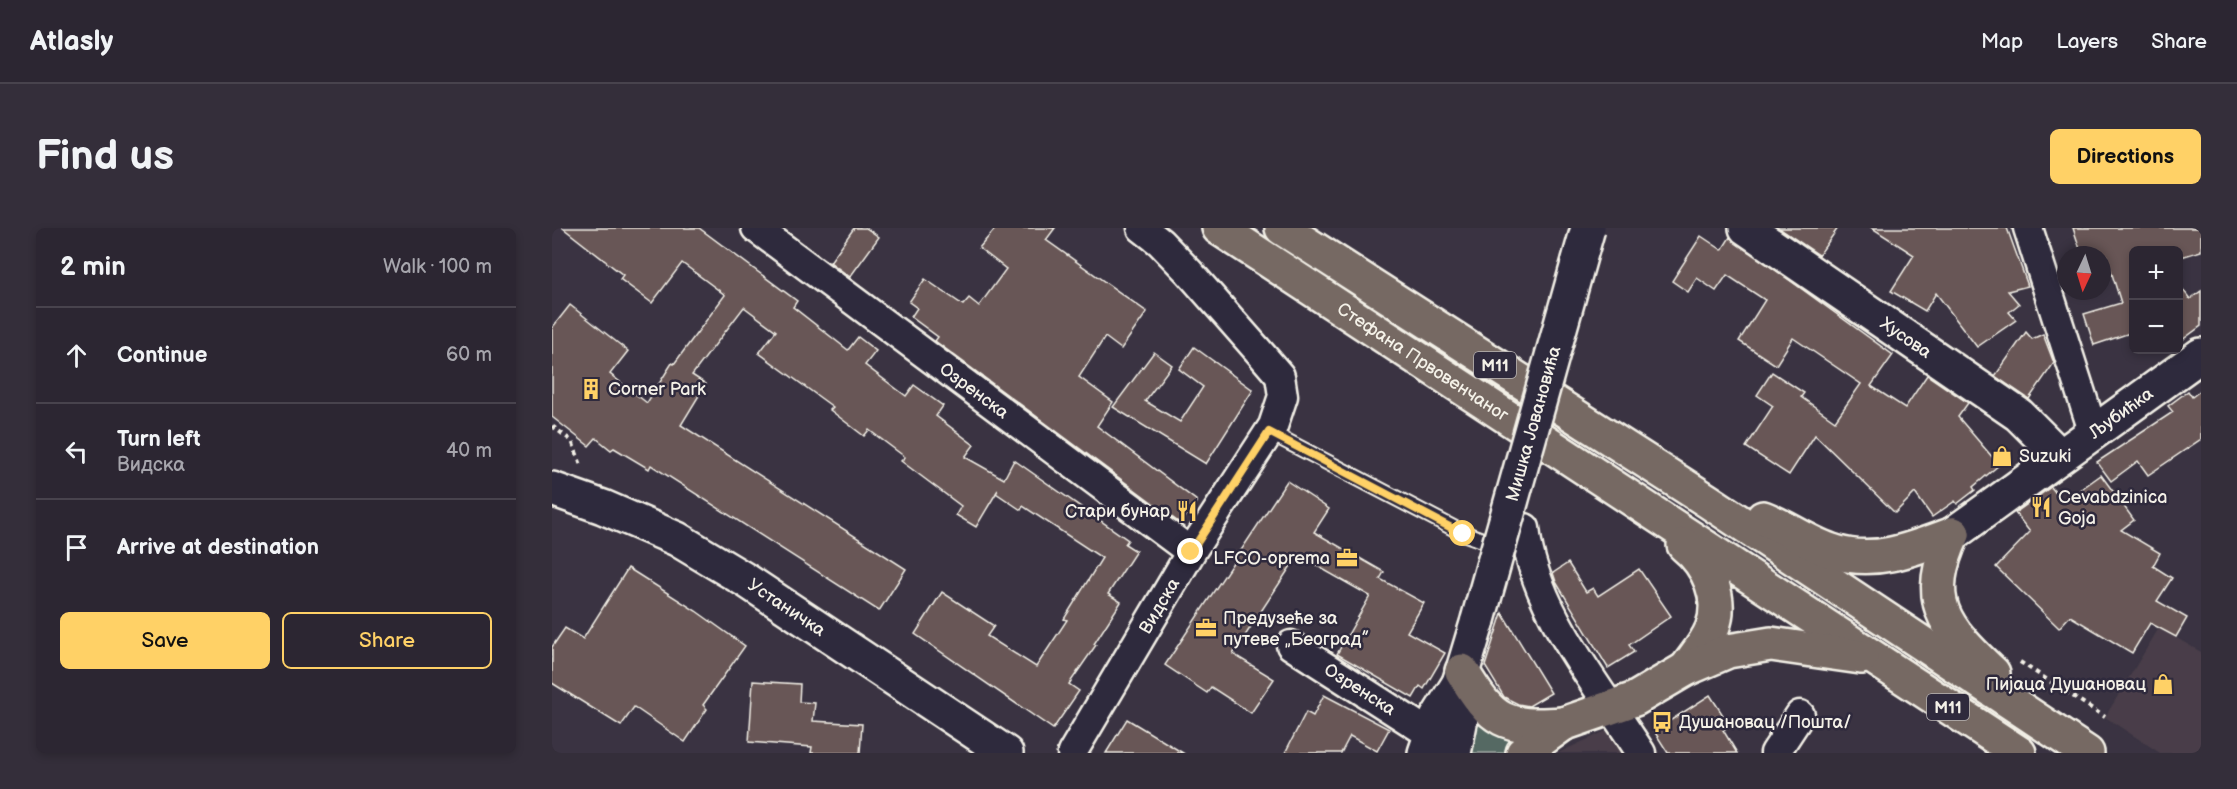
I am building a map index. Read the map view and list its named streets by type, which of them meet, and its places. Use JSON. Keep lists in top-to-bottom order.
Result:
{
  "streets": {
    "highway": ["Стефана Првовенчаног", "M11"],
    "main road": [
      "Хусова",
      "Љубићка",
      "Мишка Јовановића",
      "Устаничка"
    ],
    "street": ["Озренска", "Видска"]
  },
  "crossings": [
    ["Хусова", "Љубићка"],
    ["Стефана Првовенчаног", "M11"],
    ["Озренска", "Видска"]
  ],
  "places": {
    "building": ["Corner Park"],
    "shop": ["Suzuki", "Пијаца Душановац"],
    "restaurant": ["Cevabdzinica Goja", "Стари бунар"],
    "office": ["LFCO-oprema", "Предузеће за путеве „Београд”"],
    "bus stop": ["Душановац /Пошта/"]
  },
  "north": "bottom",
  "page": {
    "header": "Atlasly",
    "nav": ["Map", "Layers", "Share"],
    "buttons": [
      "Directions",
      ["Save", "Share"]
    ],
    "title": "Find us",
    "heading": ["2 min", "Walk · 100 m"],
    "map_buttons": ["+", "−"],
    "list": [
      ["Continue", "60 m"],
      ["Turn left", "Видска", "40 m"],
      "Arrive at destination"
    ]
  }
}
